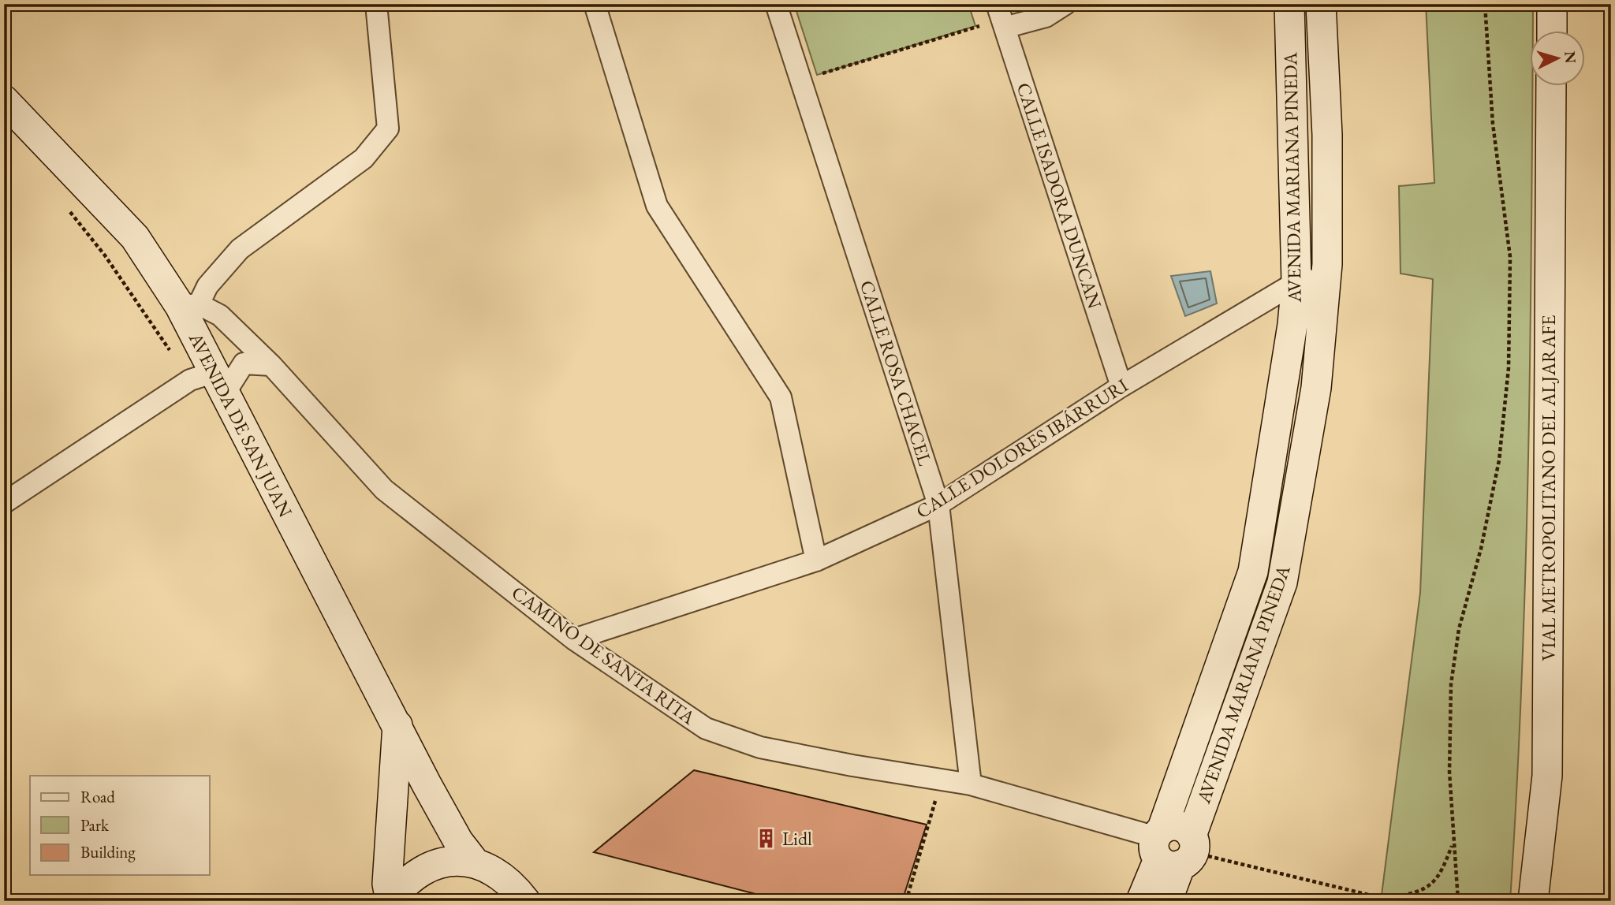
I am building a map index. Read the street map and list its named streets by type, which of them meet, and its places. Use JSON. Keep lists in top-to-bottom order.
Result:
{
  "streets": {
    "main road": ["AVENIDA MARIANA PINEDA", "AVENIDA DE SAN JUAN", "VIAL METROPOLITANO DEL ALJARAFE"],
    "street": [
      "CALLE ISADORA DUNCAN",
      "CALLE ROSA CHACEL",
      "CALLE DOLORES IBÁRRURI",
      "CAMINO DE SANTA RITA"
    ]
  },
  "crossings": [
    ["AVENIDA MARIANA PINEDA", "CALLE DOLORES IBÁRRURI"],
    ["AVENIDA MARIANA PINEDA", "CAMINO DE SANTA RITA"],
    ["CALLE ISADORA DUNCAN", "CALLE DOLORES IBÁRRURI"],
    ["CALLE ROSA CHACEL", "CALLE DOLORES IBÁRRURI"],
    ["CALLE ROSA CHACEL", "CAMINO DE SANTA RITA"],
    ["AVENIDA DE SAN JUAN", "CAMINO DE SANTA RITA"],
    ["CALLE DOLORES IBÁRRURI", "CAMINO DE SANTA RITA"]
  ],
  "places": {
    "building": ["Lidl"]
  },
  "legend": ["Road", "Park", "Building"],
  "north": "right"
}
